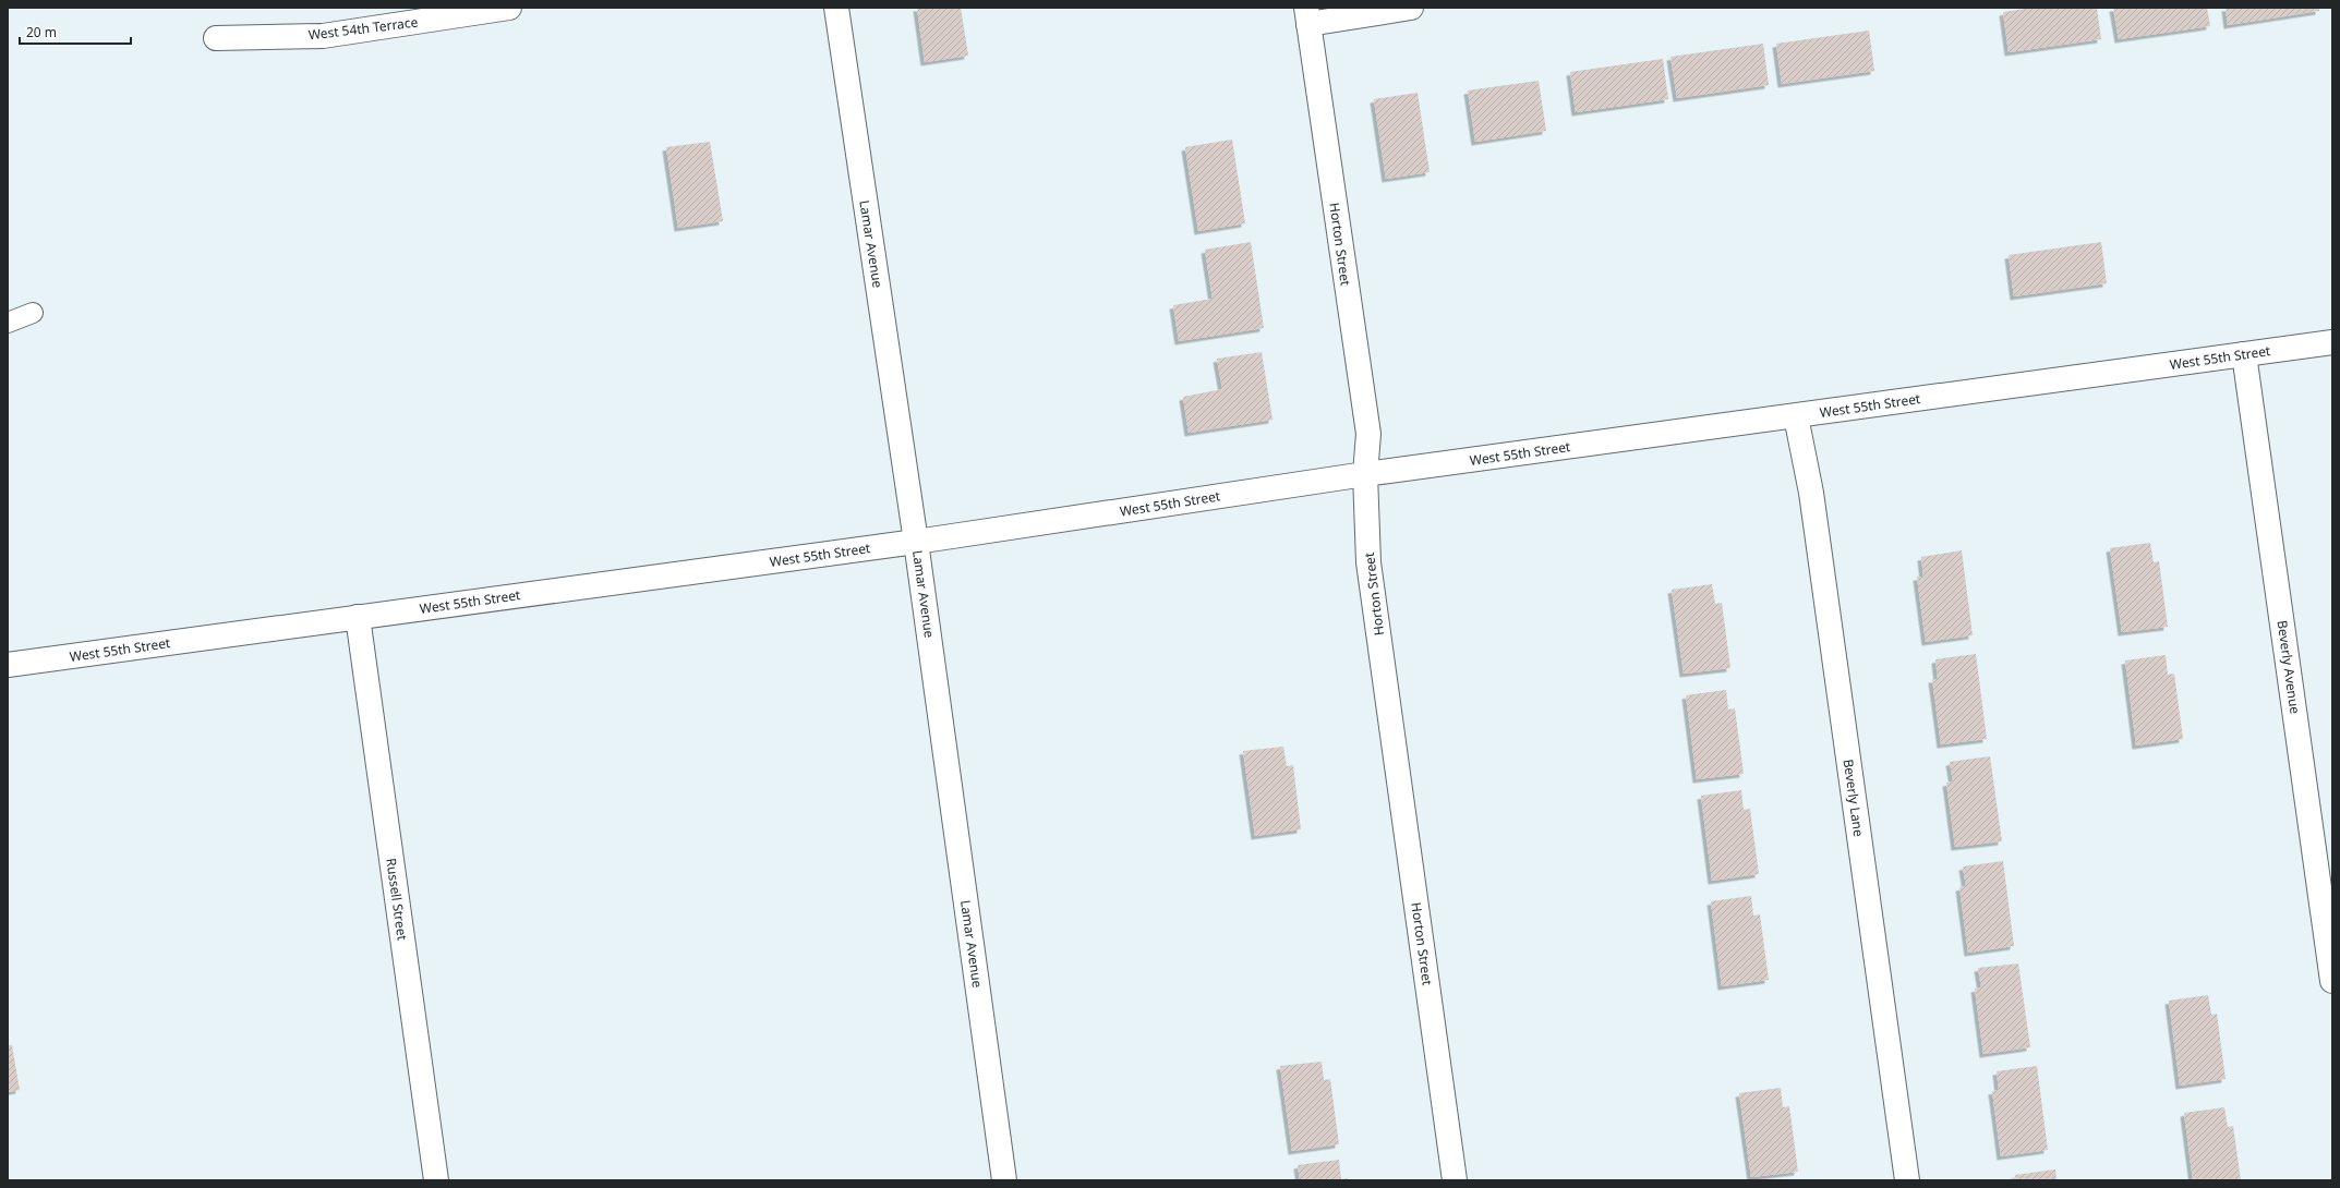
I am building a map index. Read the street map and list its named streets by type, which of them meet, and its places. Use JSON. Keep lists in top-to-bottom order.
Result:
{
  "streets": {
    "street": [
      "West 54th Terrace",
      "Lamar Avenue",
      "Horton Street",
      "West 55th Street",
      "Beverly Avenue",
      "Beverly Lane",
      "Russell Street"
    ]
  },
  "crossings": [
    ["Lamar Avenue", "West 55th Street"],
    ["Horton Street", "West 55th Street"],
    ["West 55th Street", "Beverly Avenue"],
    ["West 55th Street", "Beverly Lane"],
    ["West 55th Street", "Russell Street"]
  ],
  "scale_bar": "20 m"
}
